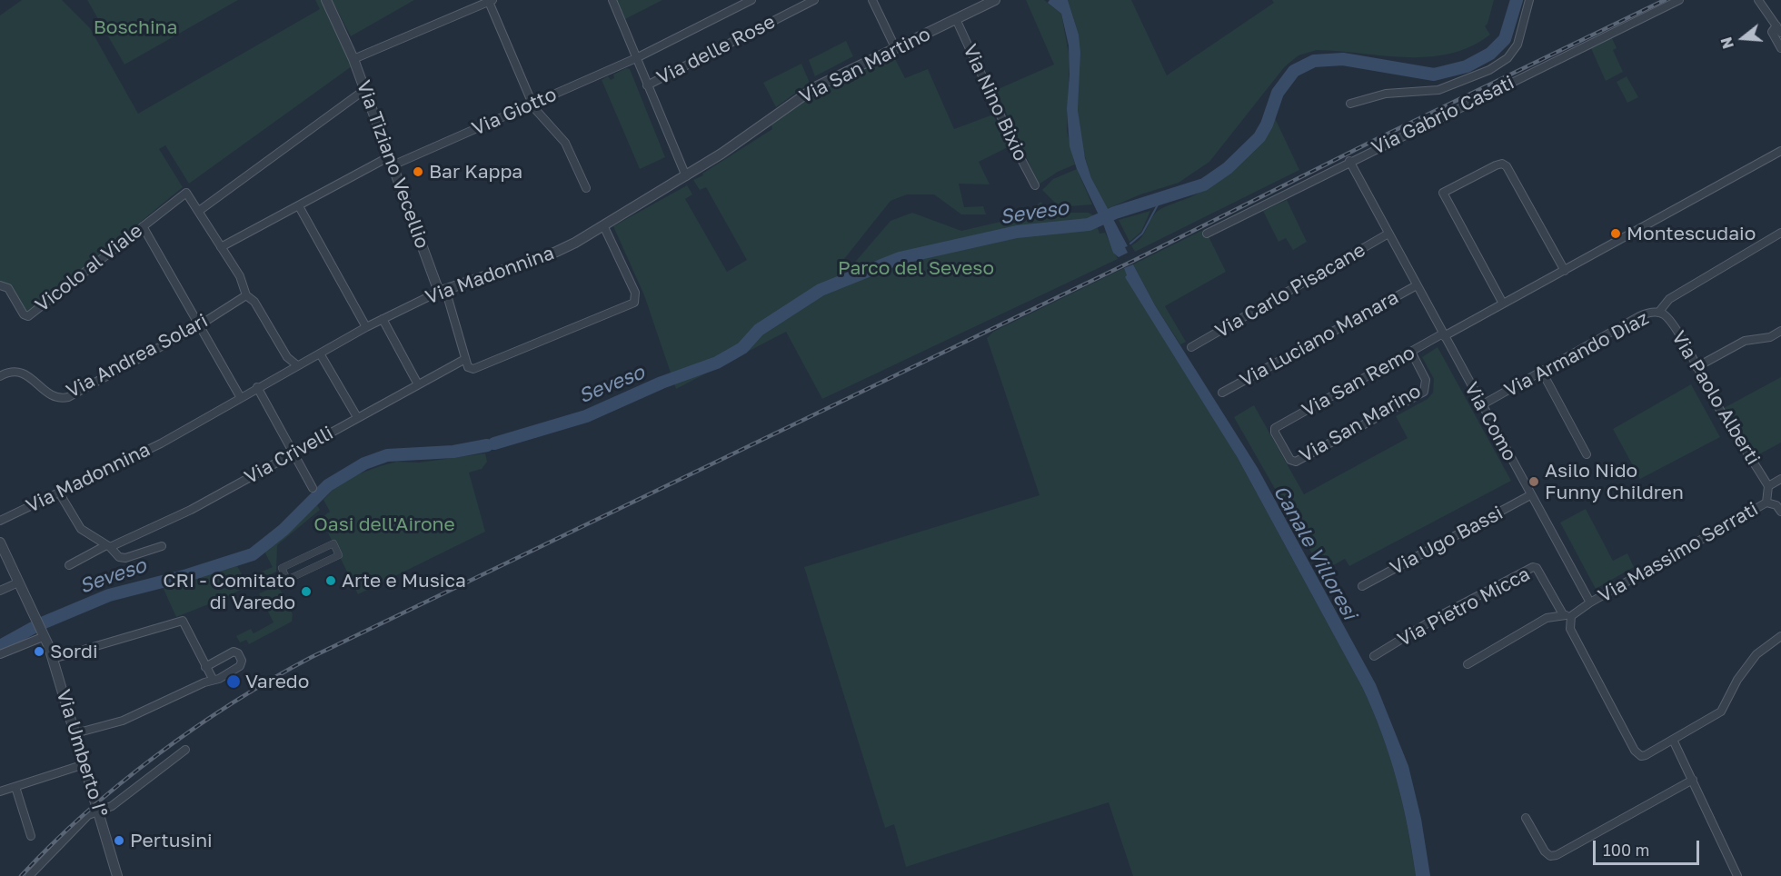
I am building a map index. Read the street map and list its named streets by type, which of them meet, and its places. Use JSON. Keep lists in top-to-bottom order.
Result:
{
  "streets": {
    "street": [
      "Via delle Rose",
      "Via San Martino",
      "Via Nino Bixio",
      "Via Giotto",
      "Via Gabrio Casati",
      "Via Tiziano Vecellio",
      "Vicolo al Viale",
      "Via Madonnina",
      "Via Carlo Pisacane",
      "Via Luciano Manara",
      "Via Armando Diaz",
      "Via Andrea Solari",
      "Via San Remo",
      "Via Paolo Alberti",
      "Via Como",
      "Via San Marino",
      "Via Crivelli",
      "Via Ugo Bassi",
      "Via Massimo Serrati",
      "Via Pietro Micca",
      "Via Umberto I°"
    ]
  },
  "crossings": [
    ["Via San Martino", "Via Nino Bixio"],
    ["Via San Martino", "Via Madonnina"],
    ["Via Giotto", "Via Tiziano Vecellio"],
    ["Via Gabrio Casati", "Via Como"],
    ["Via Tiziano Vecellio", "Via Madonnina"],
    ["Via Carlo Pisacane", "Via Como"],
    ["Via Luciano Manara", "Via Como"],
    ["Via Armando Diaz", "Via Paolo Alberti"],
    ["Via Armando Diaz", "Via Como"],
    ["Via San Remo", "Via Como"],
    ["Via San Remo", "Via San Marino"],
    ["Via Paolo Alberti", "Via Massimo Serrati"],
    ["Via Como", "Via Ugo Bassi"],
    ["Via Como", "Via Massimo Serrati"]
  ],
  "water": ["Seveso", "Canale Villoresi"],
  "parks": ["Boschina", "Parco del Seveso", "Oasi dell'Airone"],
  "places": [
    "Bar Kappa",
    "Montescudaio",
    "Asilo Nido Funny Children",
    "Arte e Musica",
    "CRI - Comitato di Varedo",
    "Sordi",
    "Varedo",
    "Pertusini"
  ],
  "scale_bar": "100 m",
  "north": "left"
}
